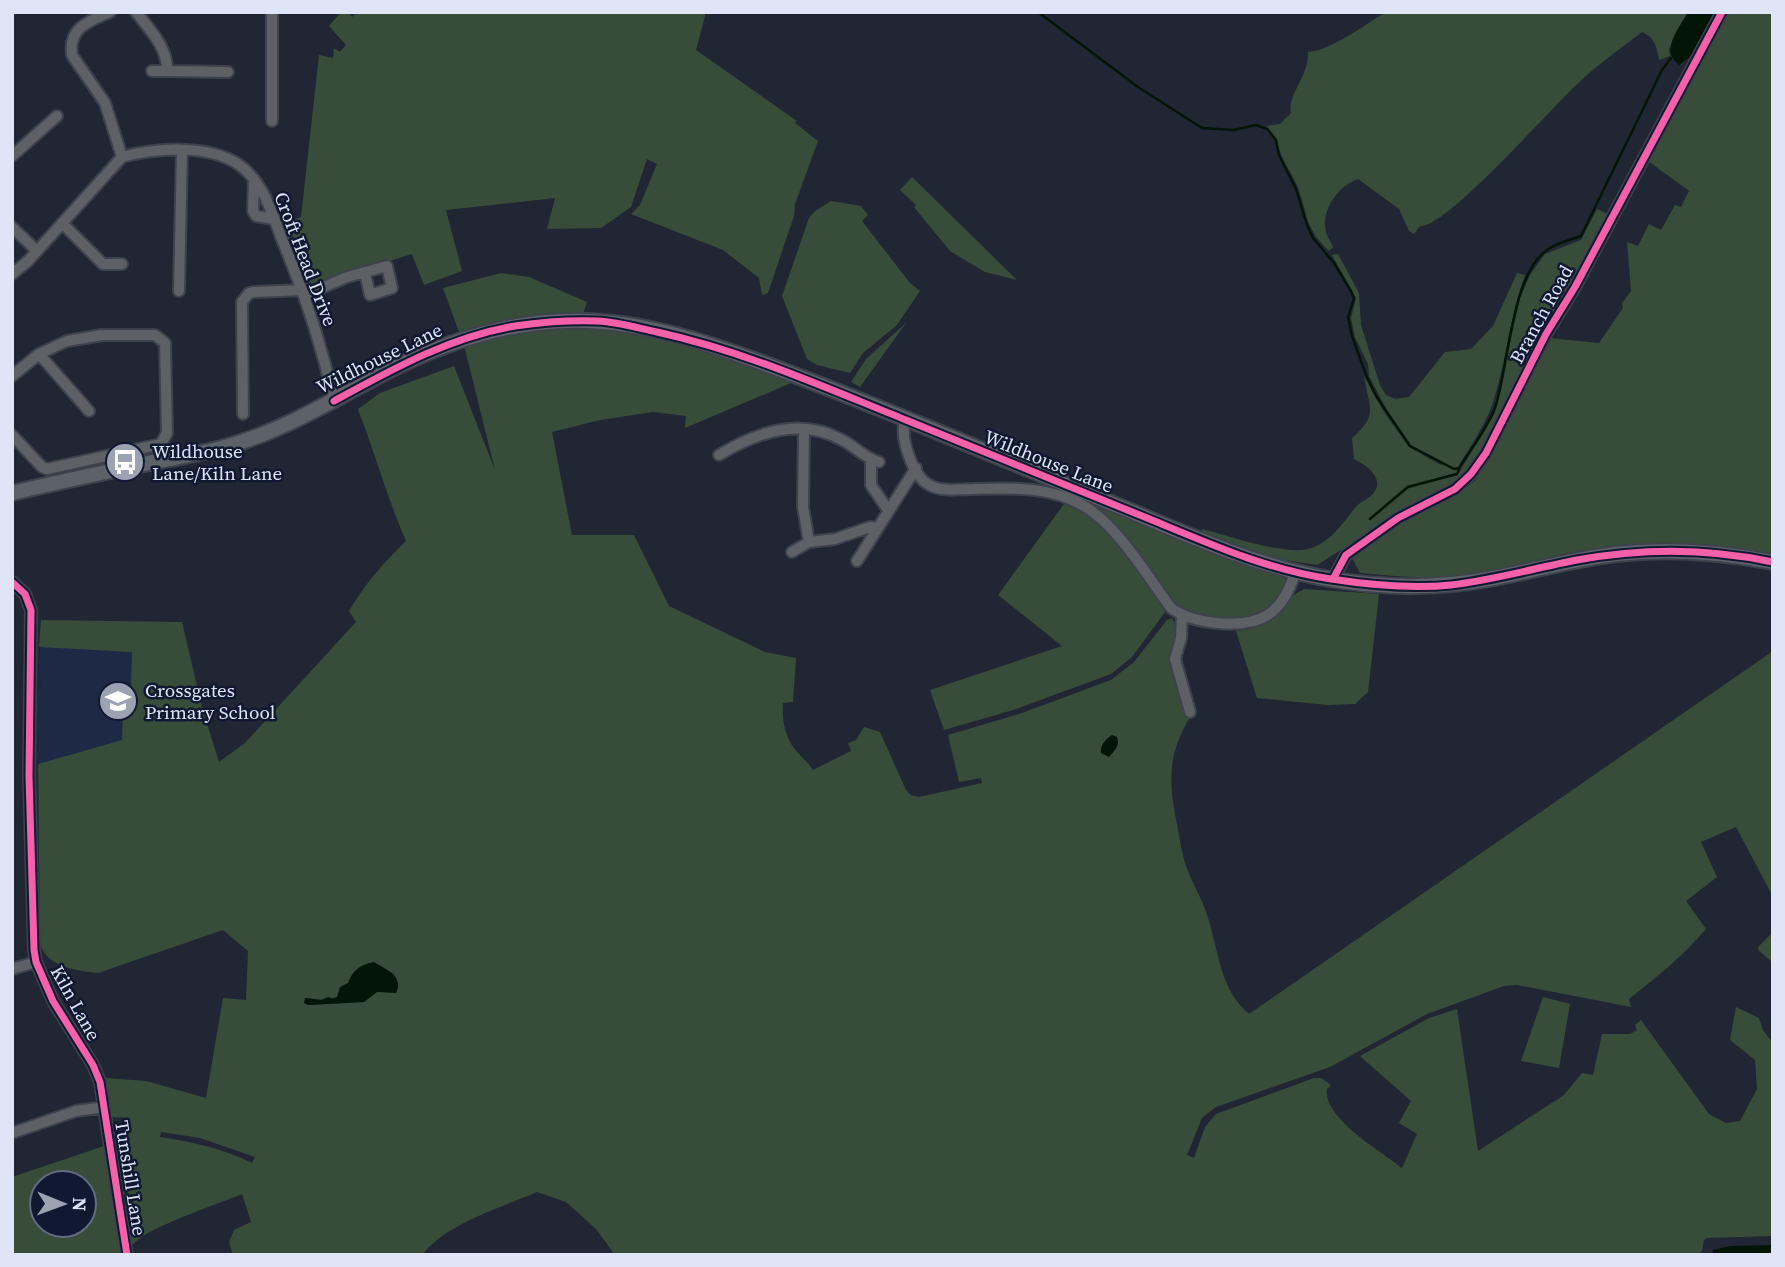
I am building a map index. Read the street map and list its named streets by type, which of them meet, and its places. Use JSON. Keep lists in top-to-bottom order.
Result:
{
  "streets": {
    "main road": ["Wildhouse Lane"],
    "street": [
      "Croft Head Drive",
      "Branch Road",
      "Kiln Lane",
      "Tunshill Lane"
    ]
  },
  "crossings": [
    ["Croft Head Drive", "Wildhouse Lane"],
    ["Branch Road", "Wildhouse Lane"],
    ["Kiln Lane", "Tunshill Lane"]
  ],
  "places": {
    "bus stop": ["Wildhouse Lane/Kiln Lane"],
    "school or university": ["Crossgates Primary School"]
  },
  "north": "right"
}
